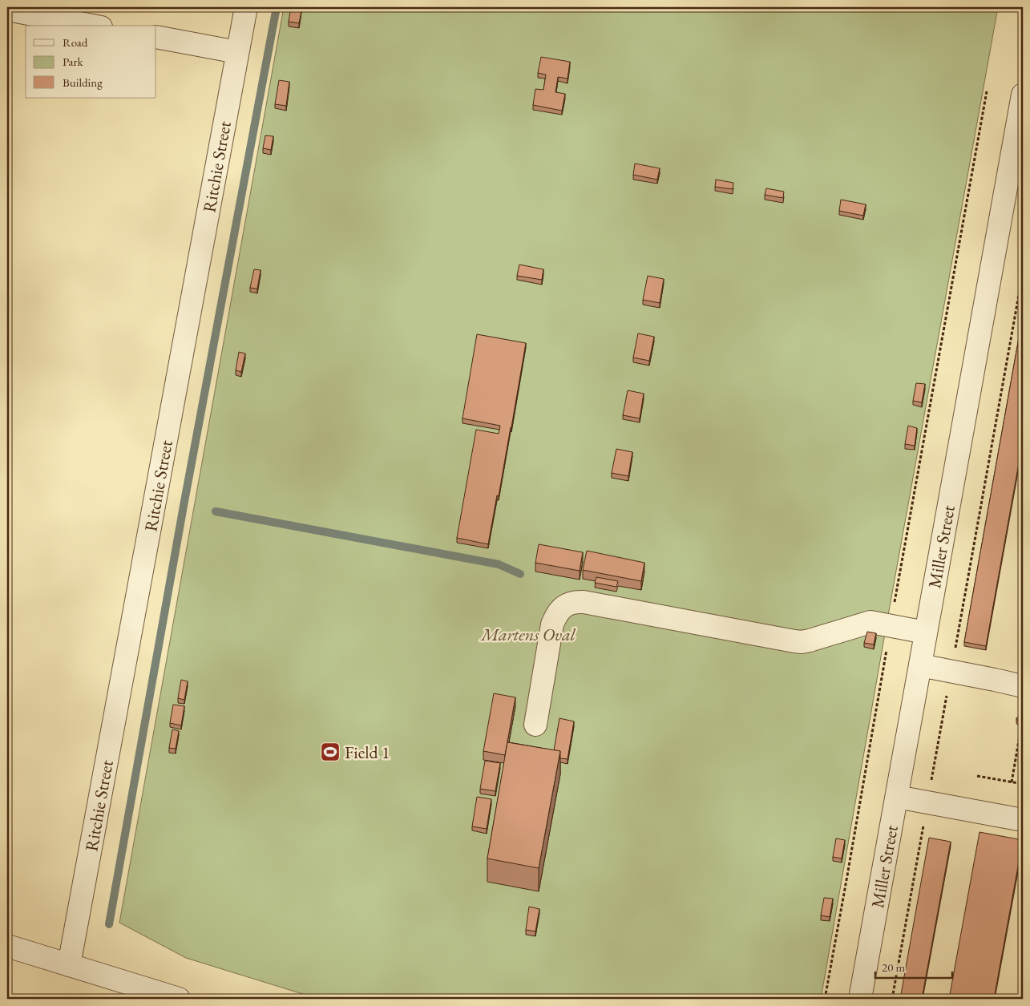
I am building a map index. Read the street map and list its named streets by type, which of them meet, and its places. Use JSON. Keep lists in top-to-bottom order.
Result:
{
  "streets": {
    "street": ["Ritchie Street", "Miller Street"]
  },
  "parks": ["Martens Oval"],
  "places": {
    "sports": ["Field 1"]
  },
  "legend": ["Road", "Park", "Building"],
  "scale_bar": "20 m"
}
